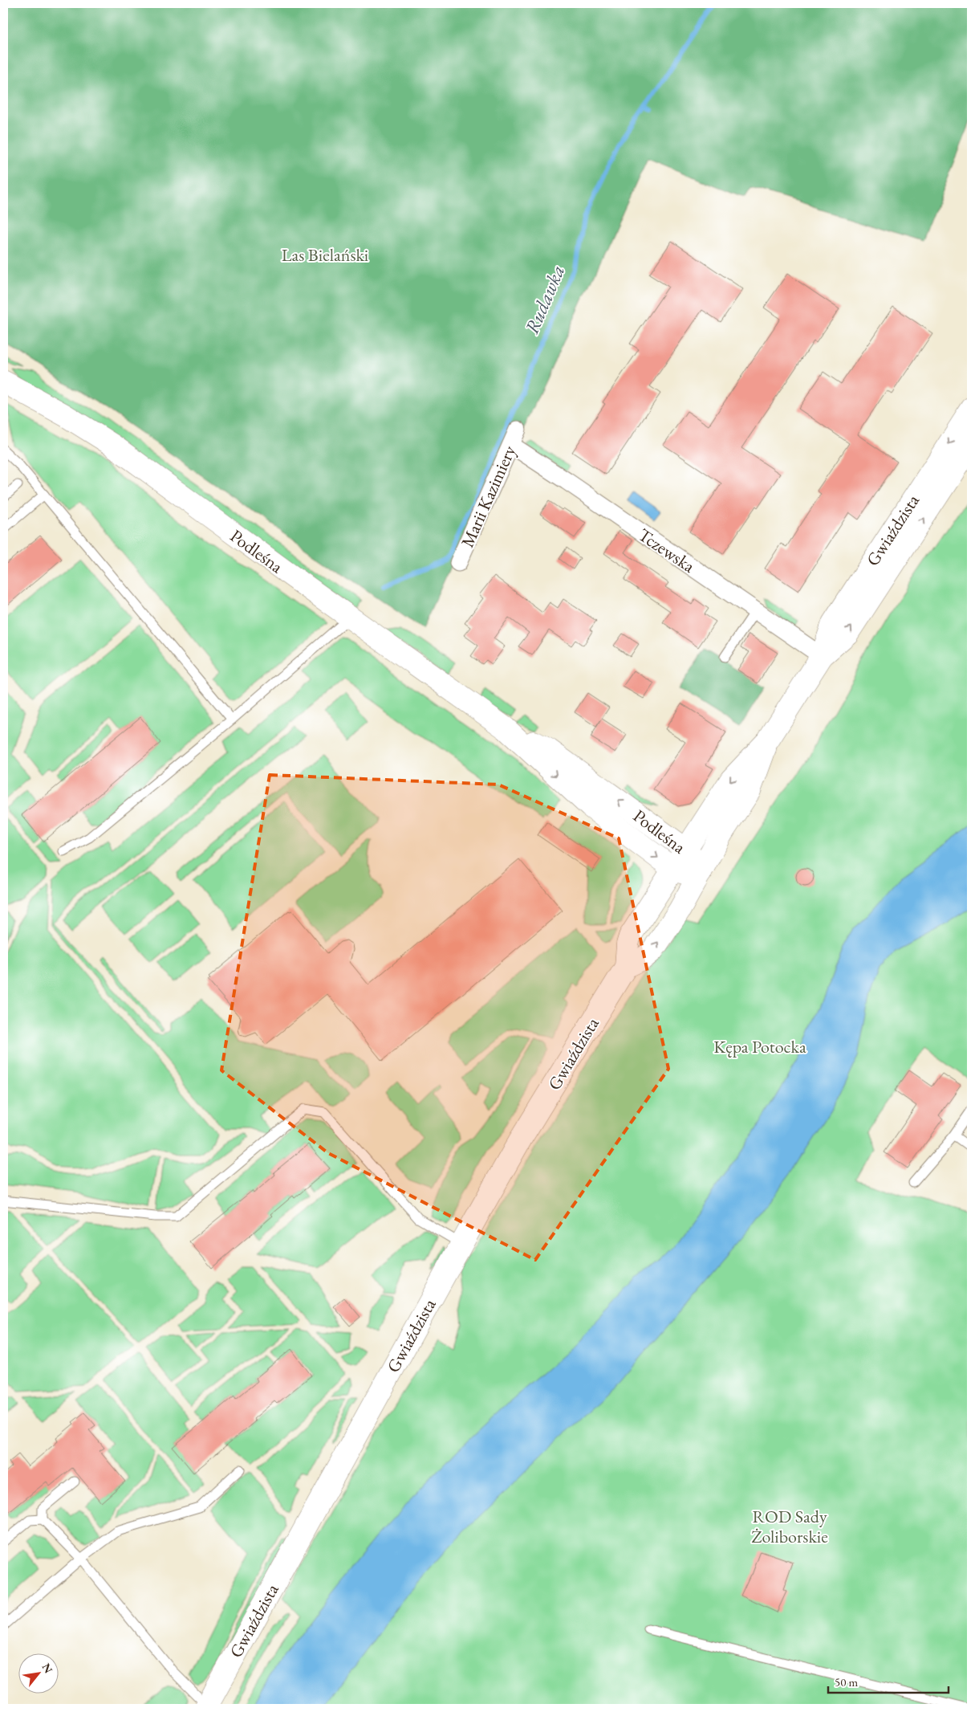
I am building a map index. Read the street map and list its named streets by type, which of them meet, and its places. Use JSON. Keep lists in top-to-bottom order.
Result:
{
  "streets": {
    "street": [
      "Marii Kazimiery",
      "Gwiaździsta",
      "Tczewska",
      "Podleśna"
    ]
  },
  "crossings": [
    ["Marii Kazimiery", "Tczewska"],
    ["Gwiaździsta", "Tczewska"],
    ["Gwiaździsta", "Podleśna"]
  ],
  "water": ["Rudawka"],
  "parks": ["Las Bielański", "Kępa Potocka", "ROD Sady Żoliborskie"],
  "scale_bar": "50 m",
  "north": "top right"
}
